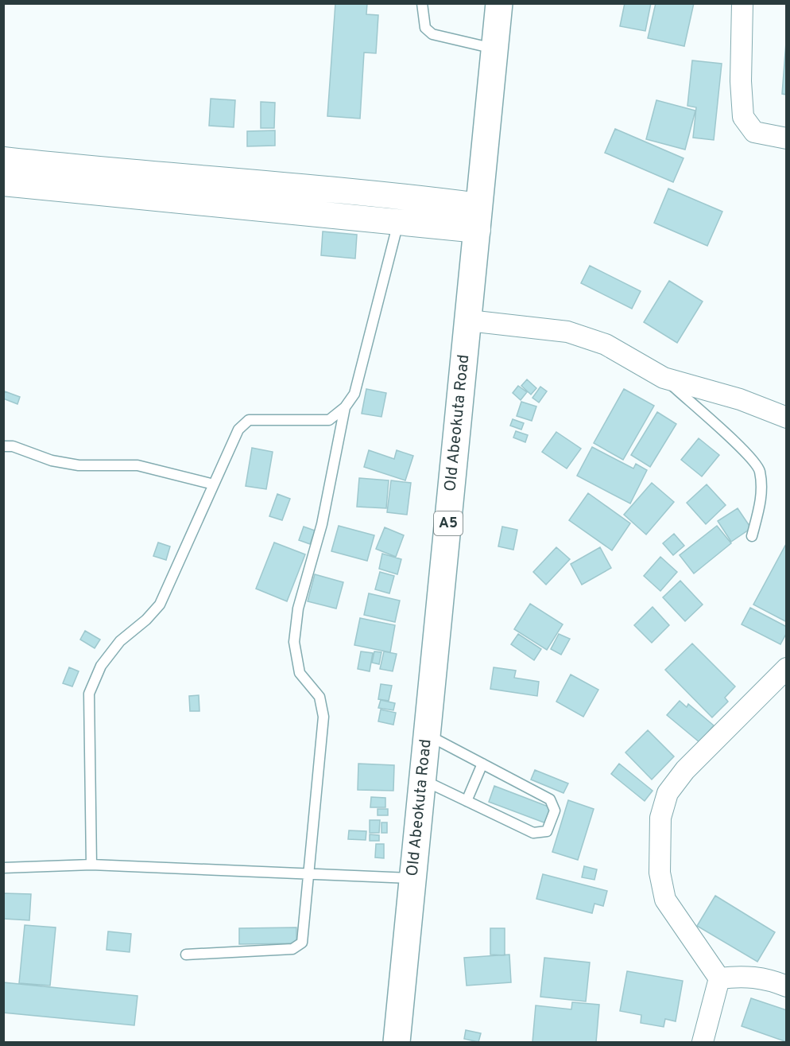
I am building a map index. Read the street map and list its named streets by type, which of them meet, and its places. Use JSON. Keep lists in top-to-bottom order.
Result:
{
  "streets": {
    "highway": ["Old Abeokuta Road", "A5"]
  }
}
